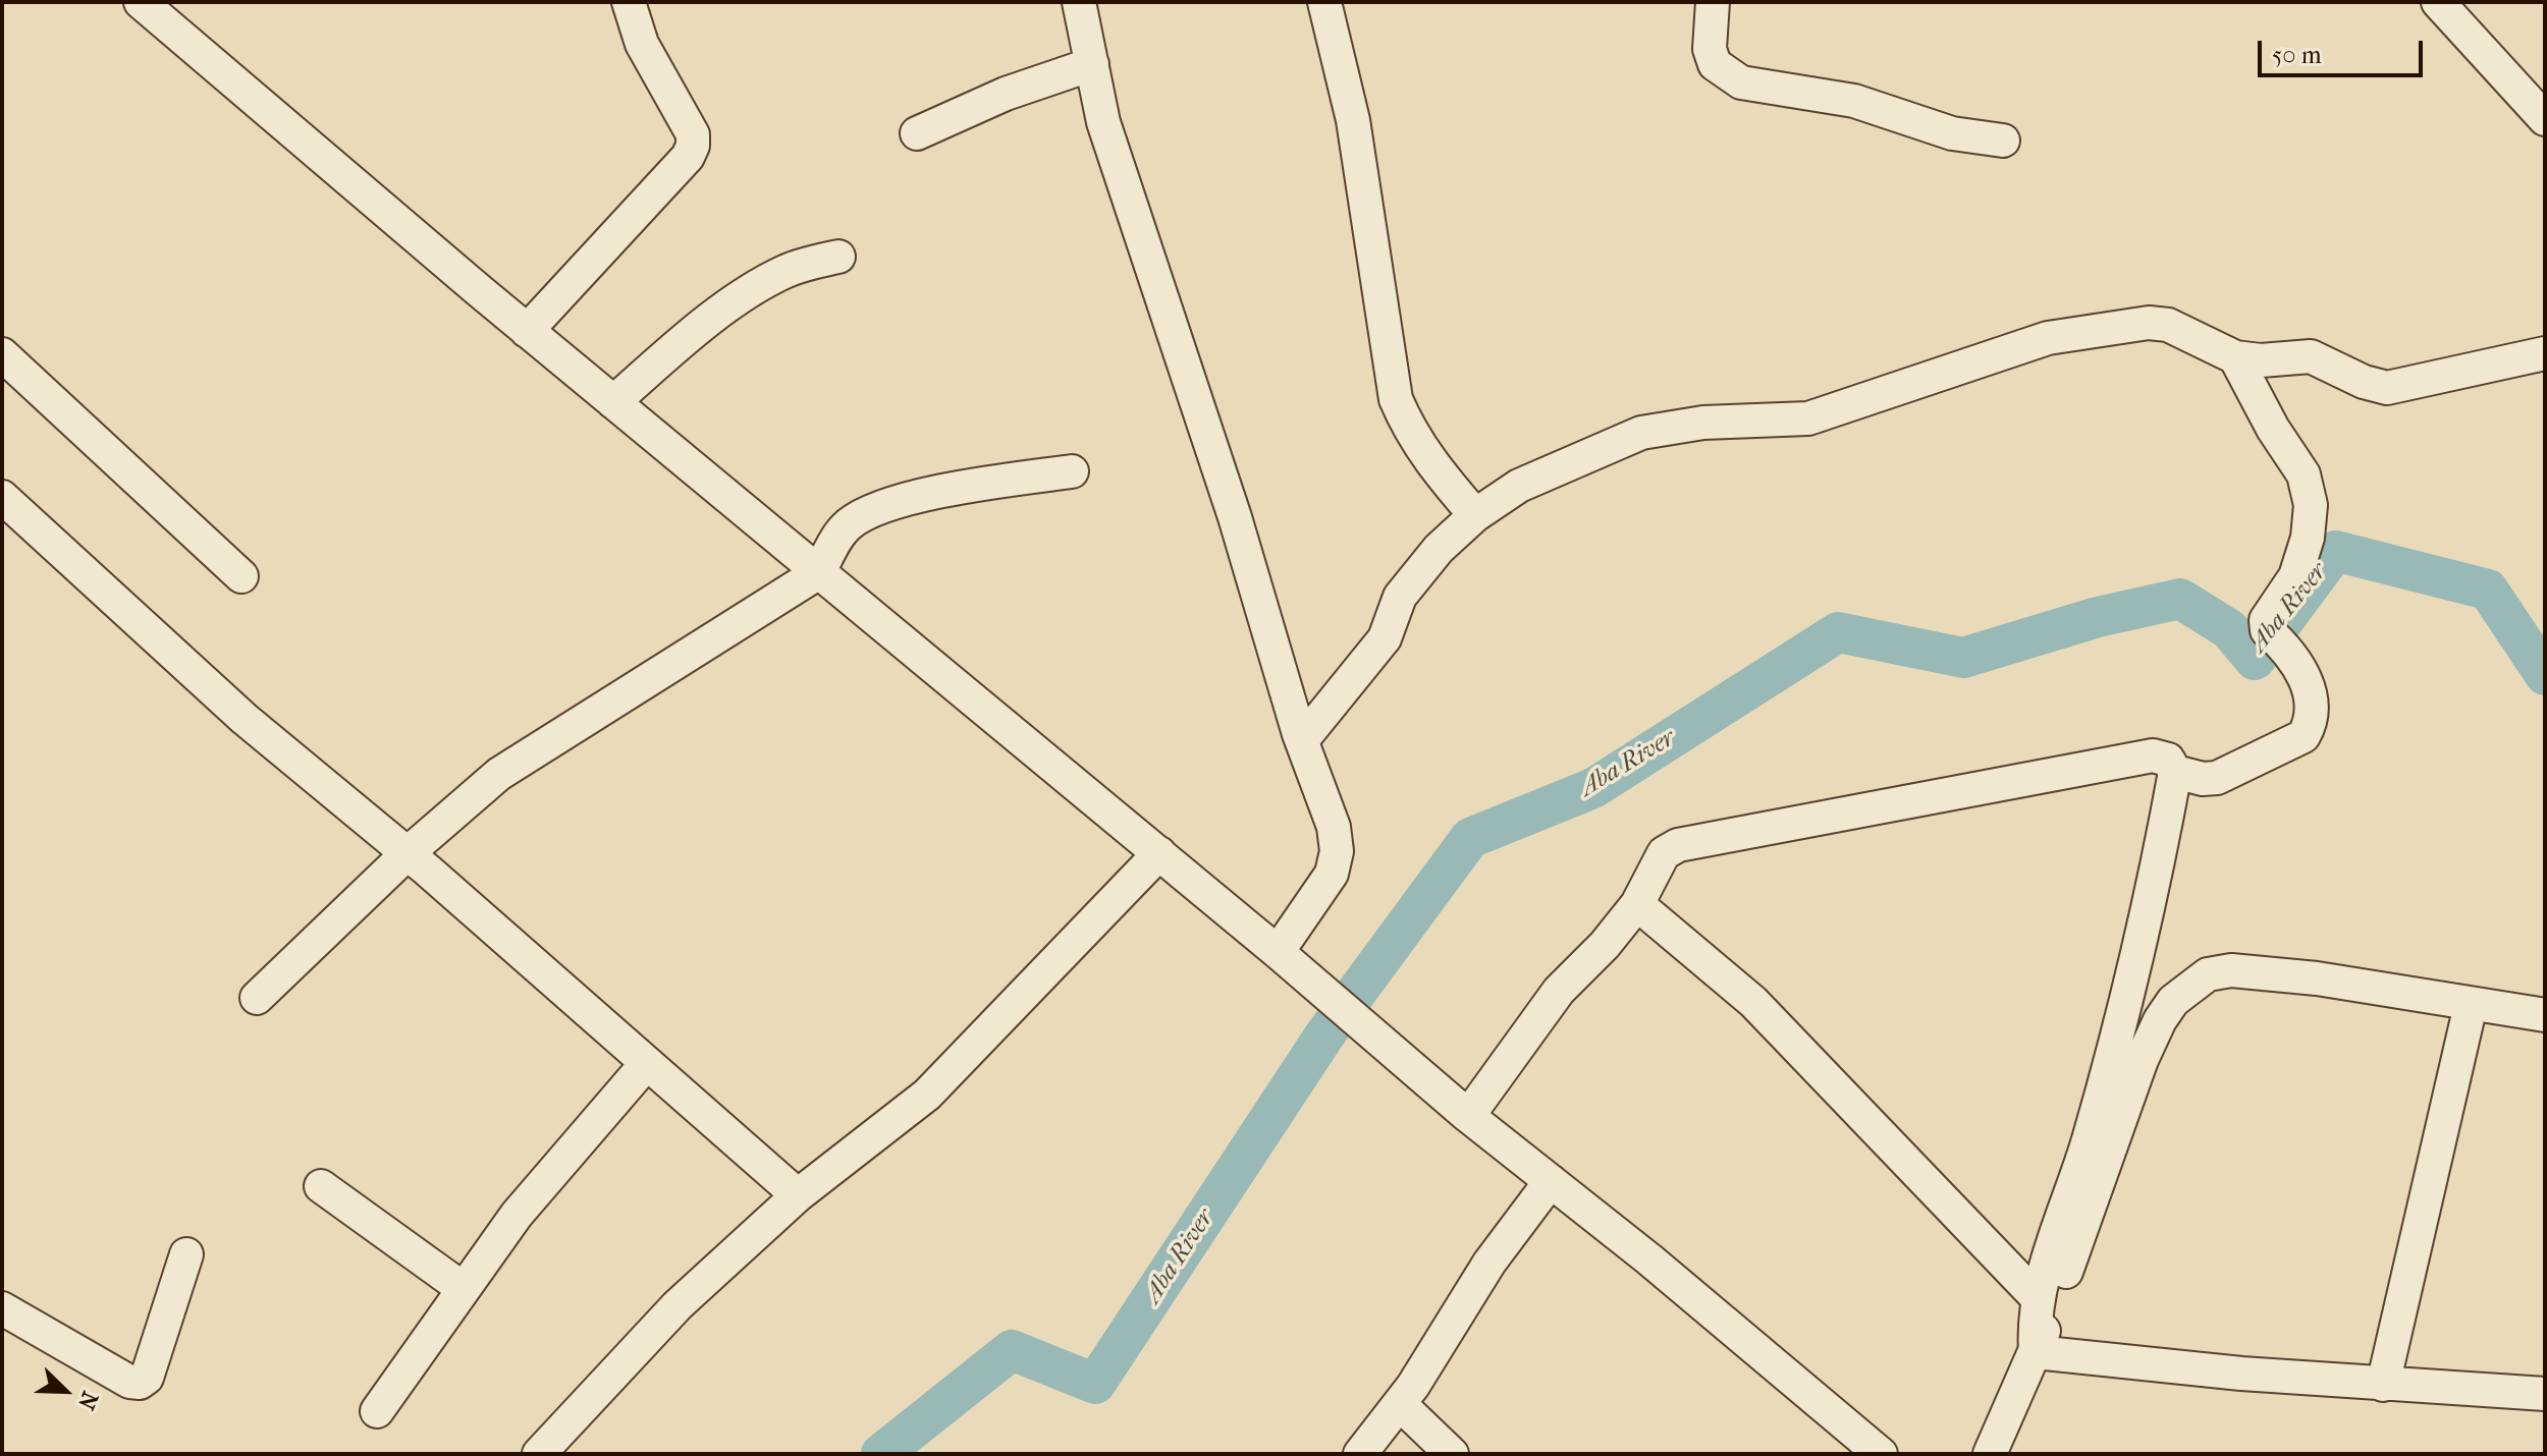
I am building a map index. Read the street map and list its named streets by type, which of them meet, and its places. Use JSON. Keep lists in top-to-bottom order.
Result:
{
  "water": ["Aba River"],
  "scale_bar": "50 m",
  "north": "bottom right"
}
